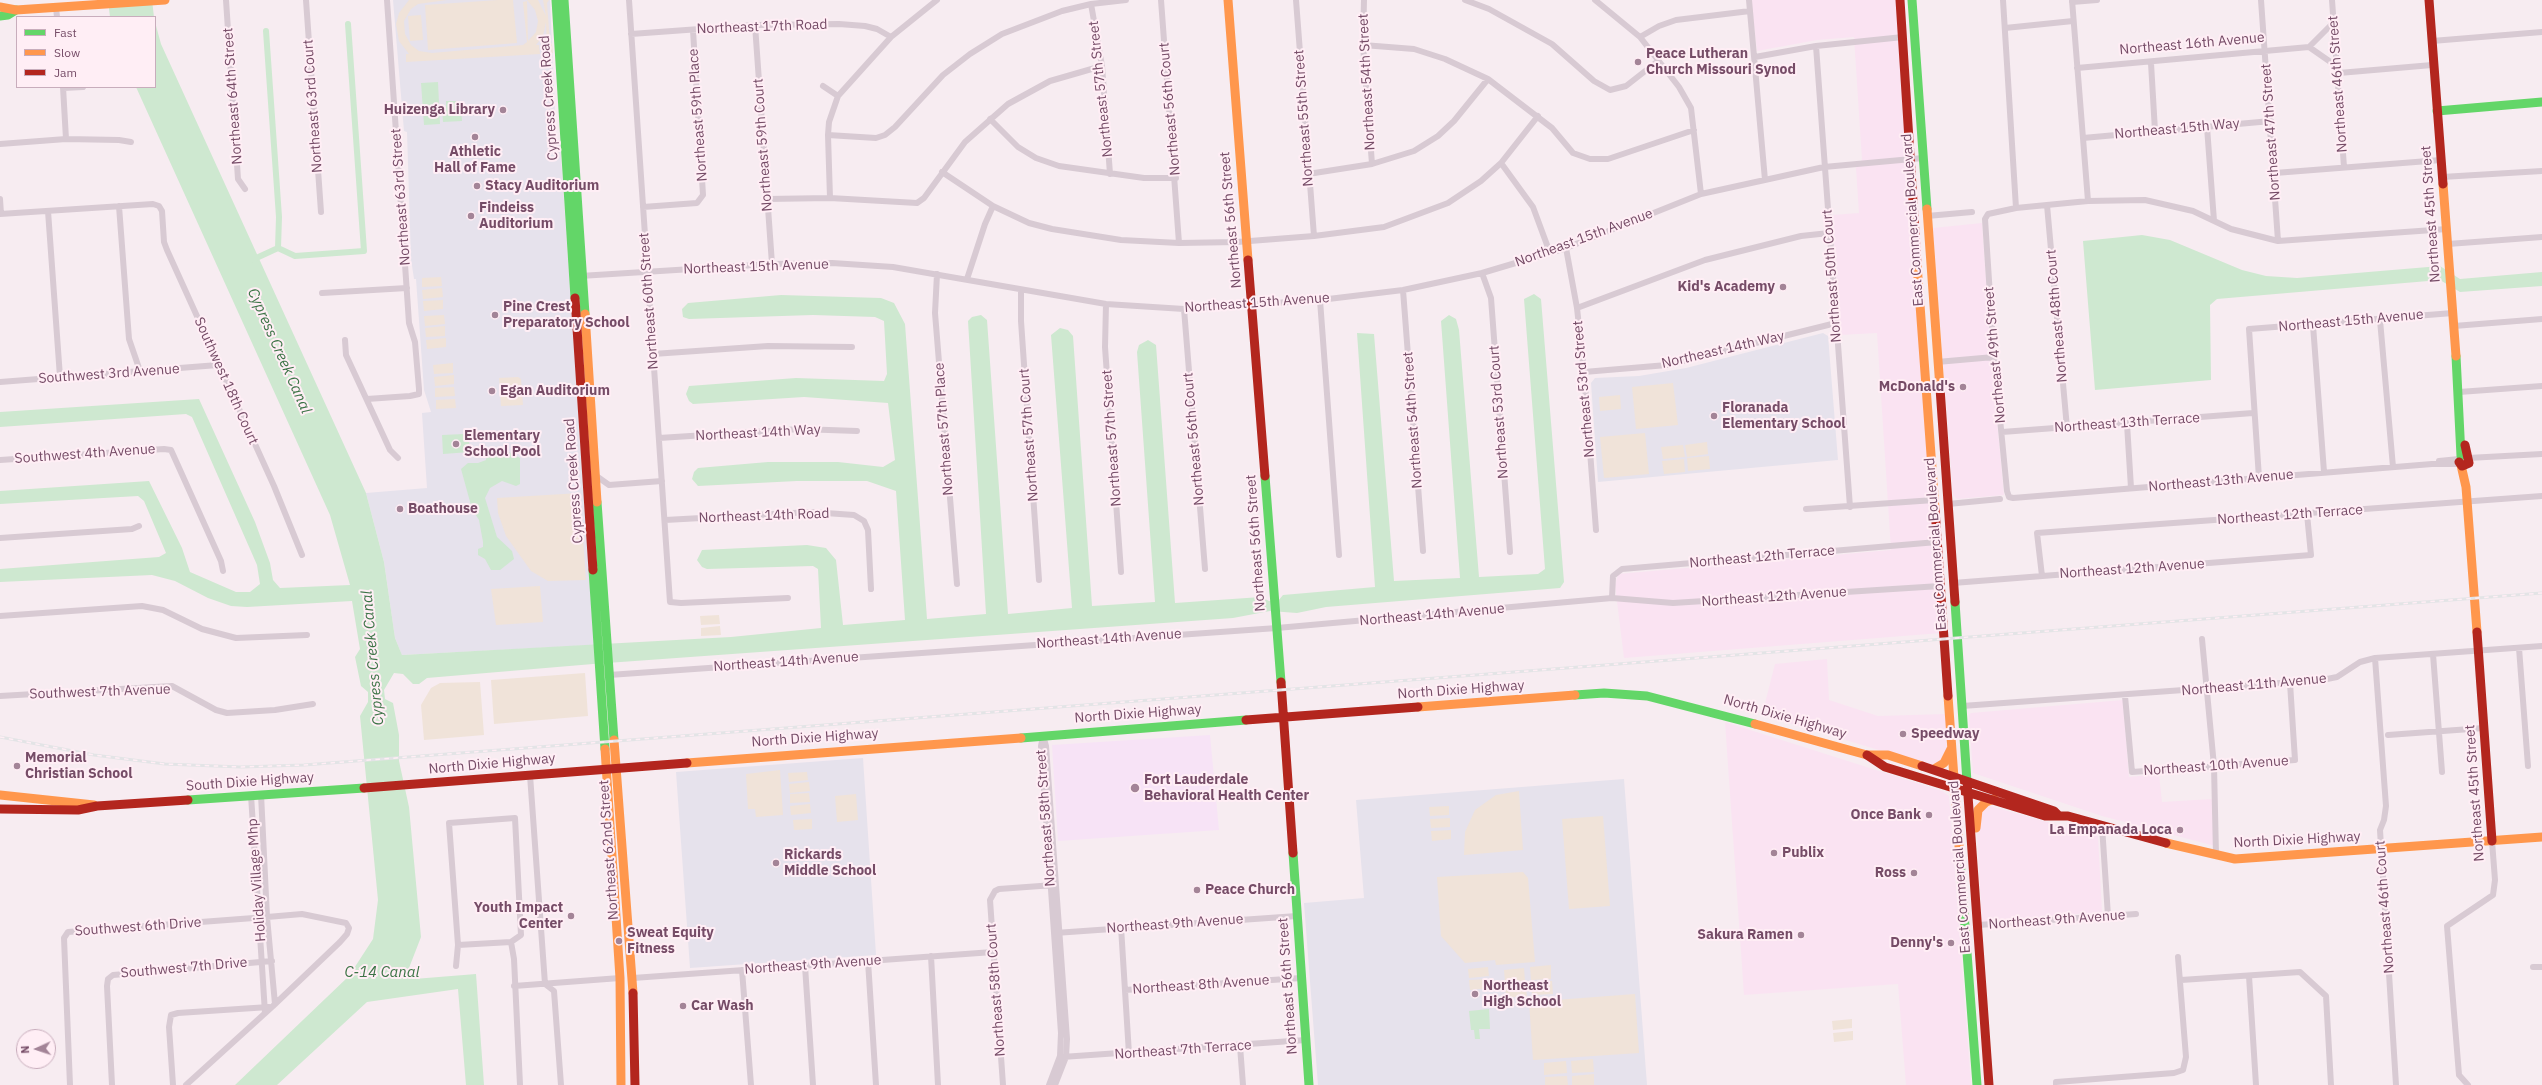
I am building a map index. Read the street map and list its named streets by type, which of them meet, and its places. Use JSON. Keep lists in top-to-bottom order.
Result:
{
  "streets": {
    "main road": [
      "Cypress Creek Road",
      "Northeast 45th Street",
      "Northeast 56th Street",
      "East Commercial Boulevard",
      "North Dixie Highway",
      "South Dixie Highway",
      "Northeast 62nd Street"
    ],
    "street": [
      "Northeast 17th Road",
      "Northeast 16th Avenue",
      "Northeast 54th Street",
      "Northeast 46th Street",
      "Northeast 57th Street",
      "Northeast 64th Street",
      "Northeast 63rd Court",
      "Northeast 56th Court",
      "Northeast 59th Place",
      "Northeast 55th Street",
      "Northeast 15th Way",
      "Northeast 47th Street",
      "Northeast 59th Court",
      "Northeast 63rd Street",
      "Northeast 15th Avenue",
      "Northeast 50th Court",
      "Northeast 60th Street",
      "Northeast 48th Court",
      "Northeast 14th Way",
      "Northeast 49th Street",
      "Southwest 3rd Avenue",
      "Southwest 18th Court",
      "Northeast 53rd Street",
      "Northeast 53rd Court",
      "Northeast 13th Terrace",
      "Northeast 57th Place",
      "Northeast 57th Court",
      "Southwest 4th Avenue",
      "Northeast 13th Avenue",
      "Northeast 12th Terrace",
      "Northeast 14th Road",
      "Northeast 12th Avenue",
      "Northeast 14th Avenue",
      "Northeast 11th Avenue",
      "Southwest 7th Avenue",
      "Northeast 10th Avenue",
      "Northeast 58th Street",
      "Holiday Village Mhp",
      "Northeast 46th Court",
      "Northeast 9th Avenue",
      "Southwest 6th Drive",
      "Southwest 7th Drive",
      "Northeast 8th Avenue",
      "Northeast 58th Court",
      "Northeast 7th Terrace"
    ]
  },
  "crossings": [
    ["Northeast 17th Road", "Northeast 59th Place"],
    ["Northeast 17th Road", "Northeast 59th Court"],
    ["Northeast 17th Road", "Northeast 60th Street"],
    ["Northeast 16th Avenue", "Northeast 47th Street"],
    ["Northeast 54th Street", "Northeast 15th Avenue"],
    ["Northeast 57th Street", "Northeast 15th Avenue"],
    ["Cypress Creek Road", "Northeast 15th Avenue"],
    ["Cypress Creek Road", "Northeast 14th Avenue"],
    ["Cypress Creek Road", "North Dixie Highway"],
    ["Cypress Creek Road", "Northeast 62nd Street"],
    ["Northeast 56th Court", "Northeast 15th Avenue"],
    ["Northeast 59th Place", "Northeast 60th Street"],
    ["Northeast 15th Way", "Northeast 47th Street"],
    ["Northeast 59th Court", "Northeast 15th Avenue"],
    ["Northeast 45th Street", "Northeast 15th Avenue"],
    ["Northeast 45th Street", "Northeast 13th Avenue"],
    ["Northeast 45th Street", "Northeast 12th Terrace"],
    ["Northeast 45th Street", "Northeast 11th Avenue"],
    ["Northeast 45th Street", "North Dixie Highway"],
    ["Northeast 56th Street", "Northeast 15th Avenue"],
    ["Northeast 56th Street", "Northeast 14th Avenue"],
    ["Northeast 56th Street", "North Dixie Highway"],
    ["Northeast 56th Street", "Northeast 9th Avenue"],
    ["Northeast 56th Street", "Northeast 8th Avenue"],
    ["Northeast 56th Street", "Northeast 7th Terrace"],
    ["East Commercial Boulevard", "Northeast 15th Avenue"],
    ["East Commercial Boulevard", "Northeast 12th Terrace"],
    ["East Commercial Boulevard", "Northeast 12th Avenue"],
    ["East Commercial Boulevard", "Northeast 11th Avenue"],
    ["East Commercial Boulevard", "North Dixie Highway"],
    ["East Commercial Boulevard", "Northeast 9th Avenue"],
    ["Northeast 15th Avenue", "Northeast 50th Court"],
    ["Northeast 15th Avenue", "Northeast 60th Street"],
    ["Northeast 15th Avenue", "Northeast 53rd Street"],
    ["Northeast 15th Avenue", "Northeast 53rd Court"],
    ["Northeast 15th Avenue", "Northeast 13th Terrace"],
    ["Northeast 15th Avenue", "Northeast 57th Place"],
    ["Northeast 15th Avenue", "Northeast 57th Court"],
    ["Northeast 50th Court", "Northeast 14th Way"],
    ["Northeast 60th Street", "Northeast 14th Way"],
    ["Northeast 60th Street", "Northeast 14th Road"],
    ["Northeast 48th Court", "Northeast 13th Terrace"],
    ["Northeast 14th Way", "Northeast 53rd Street"],
    ["Northeast 49th Street", "Northeast 13th Terrace"],
    ["Northeast 49th Street", "Northeast 13th Avenue"],
    ["Southwest 3rd Avenue", "Southwest 18th Court"],
    ["Northeast 12th Terrace", "Northeast 12th Avenue"],
    ["Northeast 12th Terrace", "Northeast 14th Avenue"],
    ["Northeast 12th Avenue", "Northeast 14th Avenue"],
    ["Northeast 11th Avenue", "Northeast 10th Avenue"],
    ["Northeast 11th Avenue", "Northeast 46th Court"],
    ["North Dixie Highway", "South Dixie Highway"],
    ["North Dixie Highway", "Northeast 58th Street"],
    ["North Dixie Highway", "Northeast 62nd Street"],
    ["North Dixie Highway", "Northeast 46th Court"],
    ["South Dixie Highway", "Holiday Village Mhp"],
    ["Northeast 58th Street", "Northeast 9th Avenue"],
    ["Northeast 58th Street", "Northeast 58th Court"],
    ["Northeast 58th Street", "Northeast 7th Terrace"],
    ["Northeast 62nd Street", "Northeast 9th Avenue"],
    ["Holiday Village Mhp", "Southwest 6th Drive"],
    ["Holiday Village Mhp", "Southwest 7th Drive"],
    ["Northeast 9th Avenue", "Northeast 58th Court"]
  ],
  "water": ["Cypress Creek Canal", "C-14 Canal"],
  "places": [
    "Peace Lutheran Church Missouri Synod",
    "Huizenga Library",
    "Athletic Hall of Fame",
    "Stacy Auditorium",
    "Findeiss Auditorium",
    "Kid's Academy",
    "Pine Crest Preparatory School",
    "McDonald's",
    "Egan Auditorium",
    "Floranada Elementary School",
    "Elementary School Pool",
    "Boathouse",
    "Speedway",
    "Memorial Christian School",
    "Fort Lauderdale Behavioral Health Center",
    "Once Bank",
    "La Empanada Loca",
    "Publix",
    "Rickards Middle School",
    "Ross",
    "Peace Church",
    "Youth Impact Center",
    "Sakura Ramen",
    "Sweat Equity Fitness",
    "Denny's",
    "Northeast High School",
    "Car Wash"
  ],
  "legend": ["Fast", "Slow", "Jam"],
  "north": "left"
}
